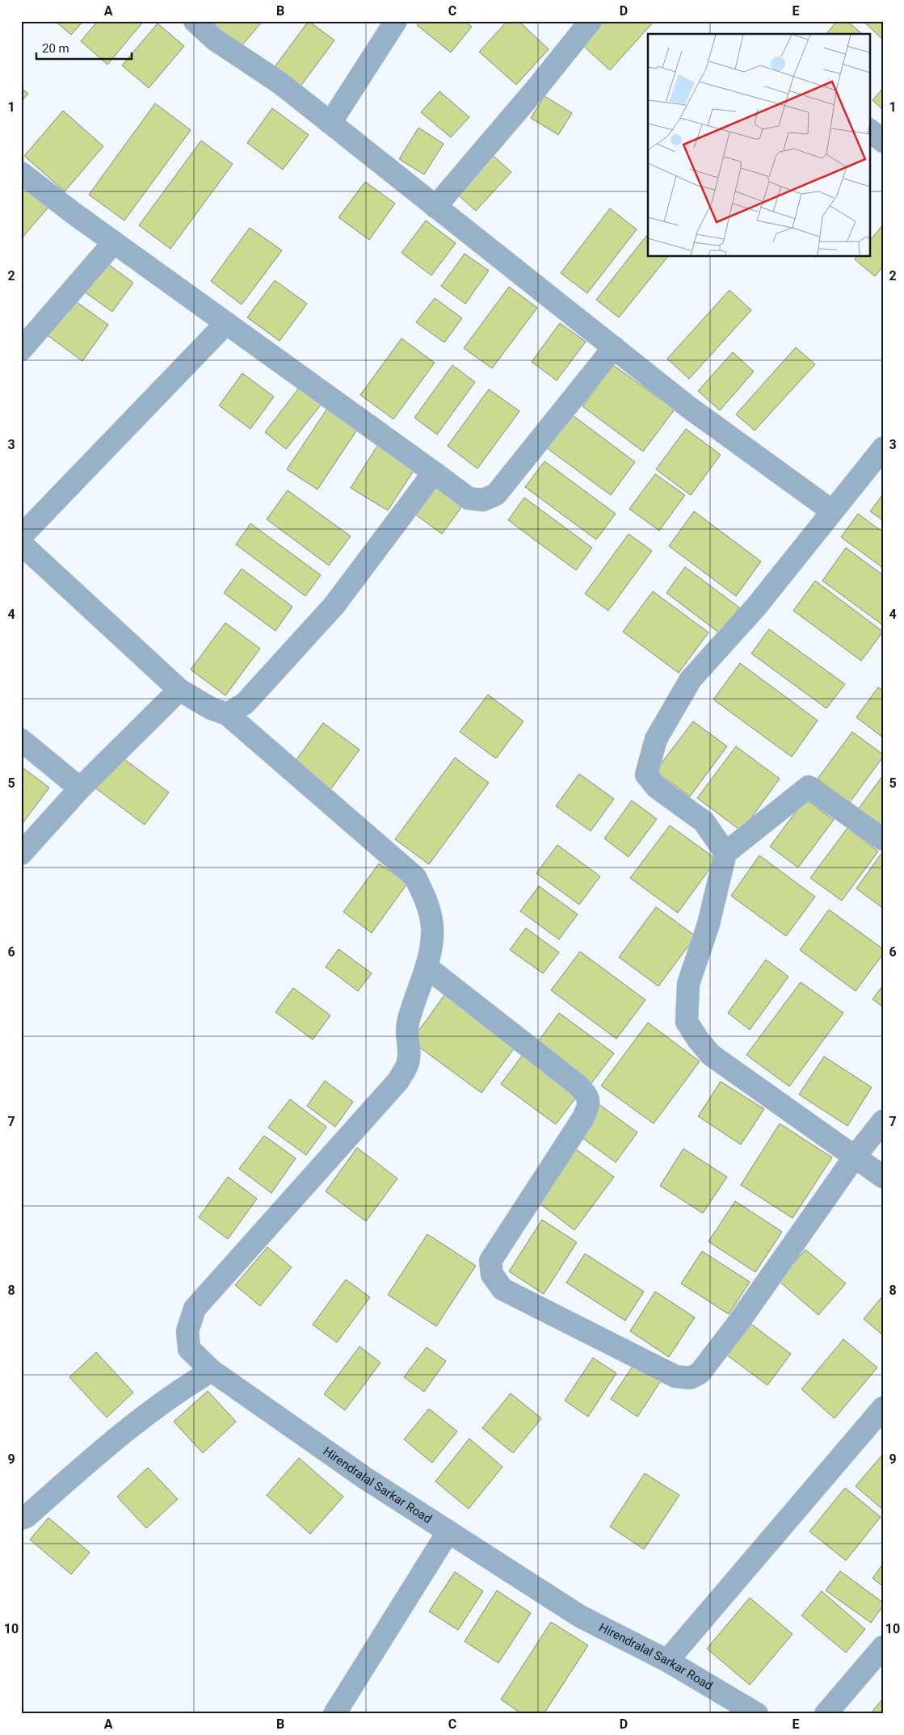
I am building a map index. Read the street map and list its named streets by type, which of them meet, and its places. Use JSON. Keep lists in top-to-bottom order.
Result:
{
  "streets": {
    "street": ["Hirendralal Sarkar Road"]
  },
  "scale_bar": "20 m",
  "grid": {
    "columns": [
      "A",
      "B",
      "C",
      "D",
      "E"
    ],
    "rows": [
      "1",
      "2",
      "3",
      "4",
      "5",
      "6",
      "7",
      "8",
      "9",
      "10"
    ]
  }
}
